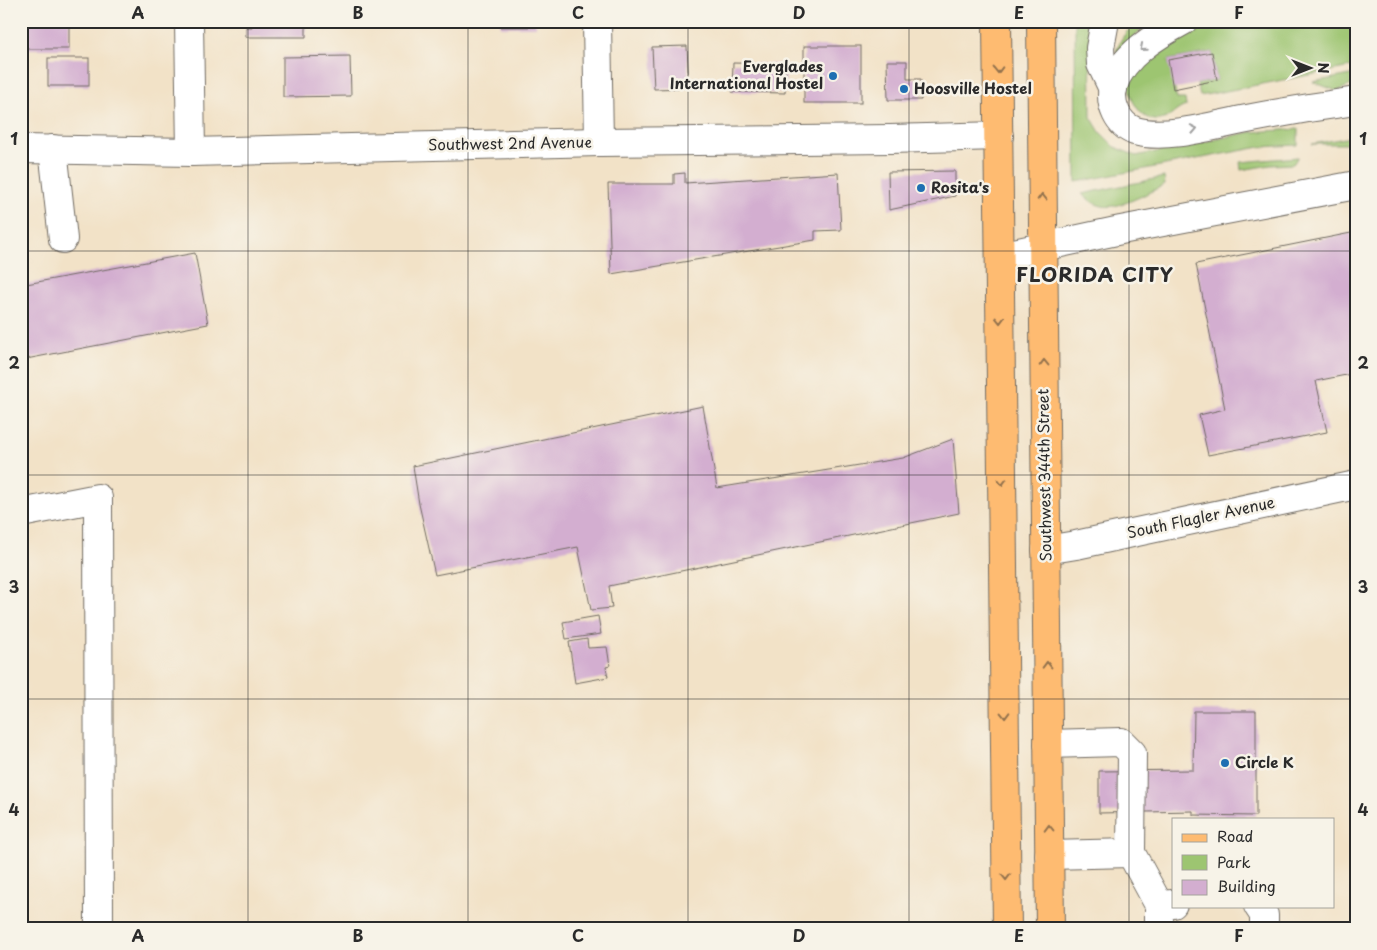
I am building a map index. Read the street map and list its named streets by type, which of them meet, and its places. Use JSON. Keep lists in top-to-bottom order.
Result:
{
  "streets": {
    "main road": ["Southwest 344th Street"],
    "street": ["Southwest 2nd Avenue", "South Flagler Avenue"]
  },
  "crossings": [
    ["Southwest 344th Street", "South Flagler Avenue"]
  ],
  "districts": ["FLORIDA CITY"],
  "places": [
    "Everglades International Hostel",
    "Hoosville Hostel",
    "Rosita's",
    "Circle K"
  ],
  "legend": ["Road", "Park", "Building"],
  "north": "right",
  "grid": {
    "columns": [
      "A",
      "B",
      "C",
      "D",
      "E",
      "F"
    ],
    "rows": [
      "1",
      "2",
      "3",
      "4"
    ]
  }
}
